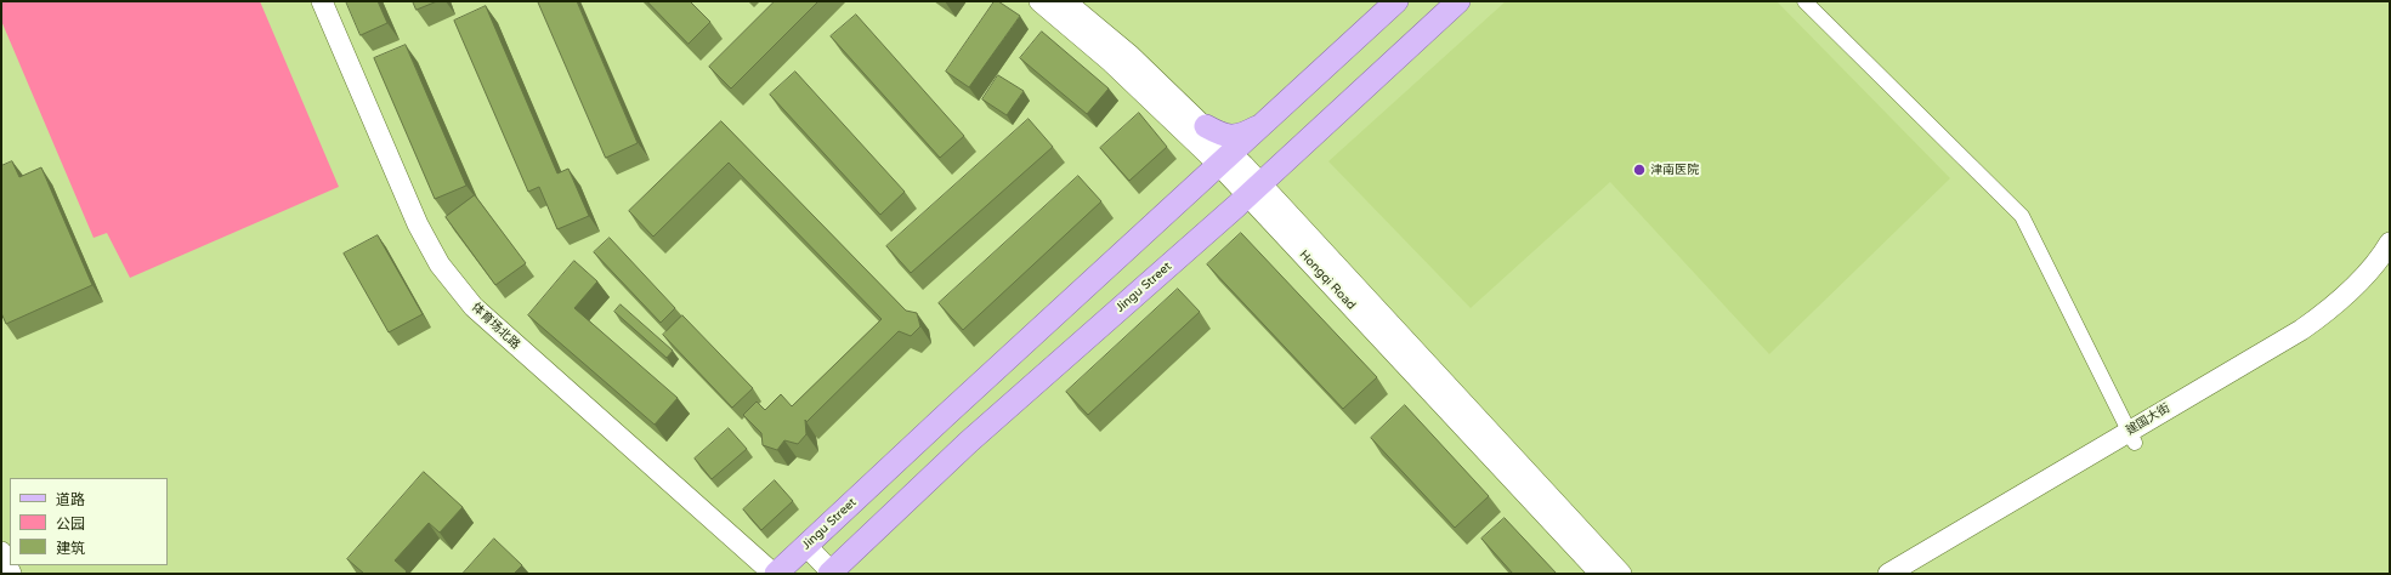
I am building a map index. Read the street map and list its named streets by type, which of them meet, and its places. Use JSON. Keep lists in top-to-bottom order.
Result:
{
  "streets": {
    "main road": [
      "Hongqi Road",
      "Jingu Street",
      "体育场北路",
      "建国大街"
    ]
  },
  "crossings": [
    ["Hongqi Road", "Jingu Street"],
    ["Jingu Street", "体育场北路"]
  ],
  "places": ["津南医院"],
  "legend": ["道路", "公园", "建筑"]
}
